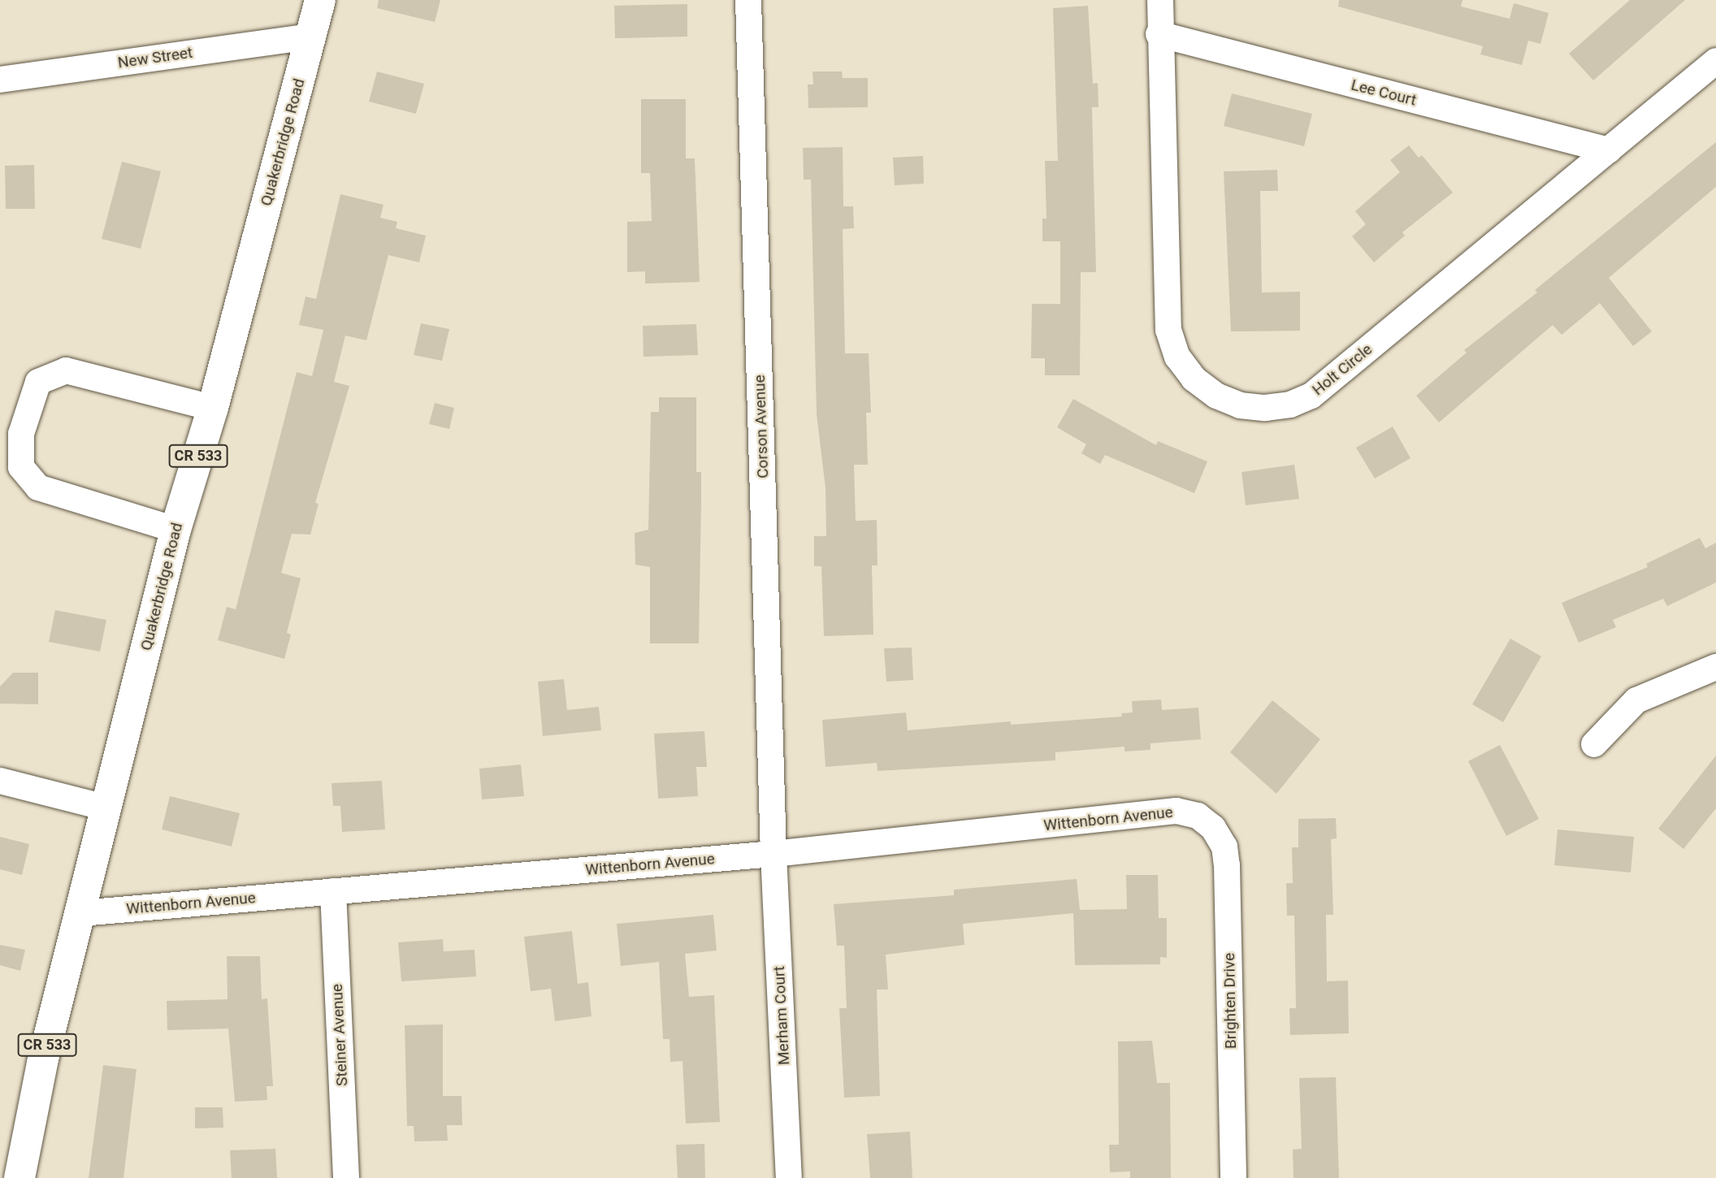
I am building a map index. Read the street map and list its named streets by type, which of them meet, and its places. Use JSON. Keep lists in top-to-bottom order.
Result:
{
  "streets": {
    "main road": ["Quakerbridge Road", "CR 533"],
    "street": [
      "New Street",
      "Lee Court",
      "Holt Circle",
      "Corson Avenue",
      "Wittenborn Avenue",
      "Brighten Drive",
      "Merham Court",
      "Steiner Avenue"
    ]
  },
  "crossings": [
    ["New Street", "Quakerbridge Road"],
    ["Lee Court", "Holt Circle"],
    ["Quakerbridge Road", "Wittenborn Avenue"],
    ["Corson Avenue", "Wittenborn Avenue"],
    ["Corson Avenue", "Merham Court"],
    ["Wittenborn Avenue", "Brighten Drive"],
    ["Wittenborn Avenue", "Merham Court"],
    ["Wittenborn Avenue", "Steiner Avenue"]
  ]
}
